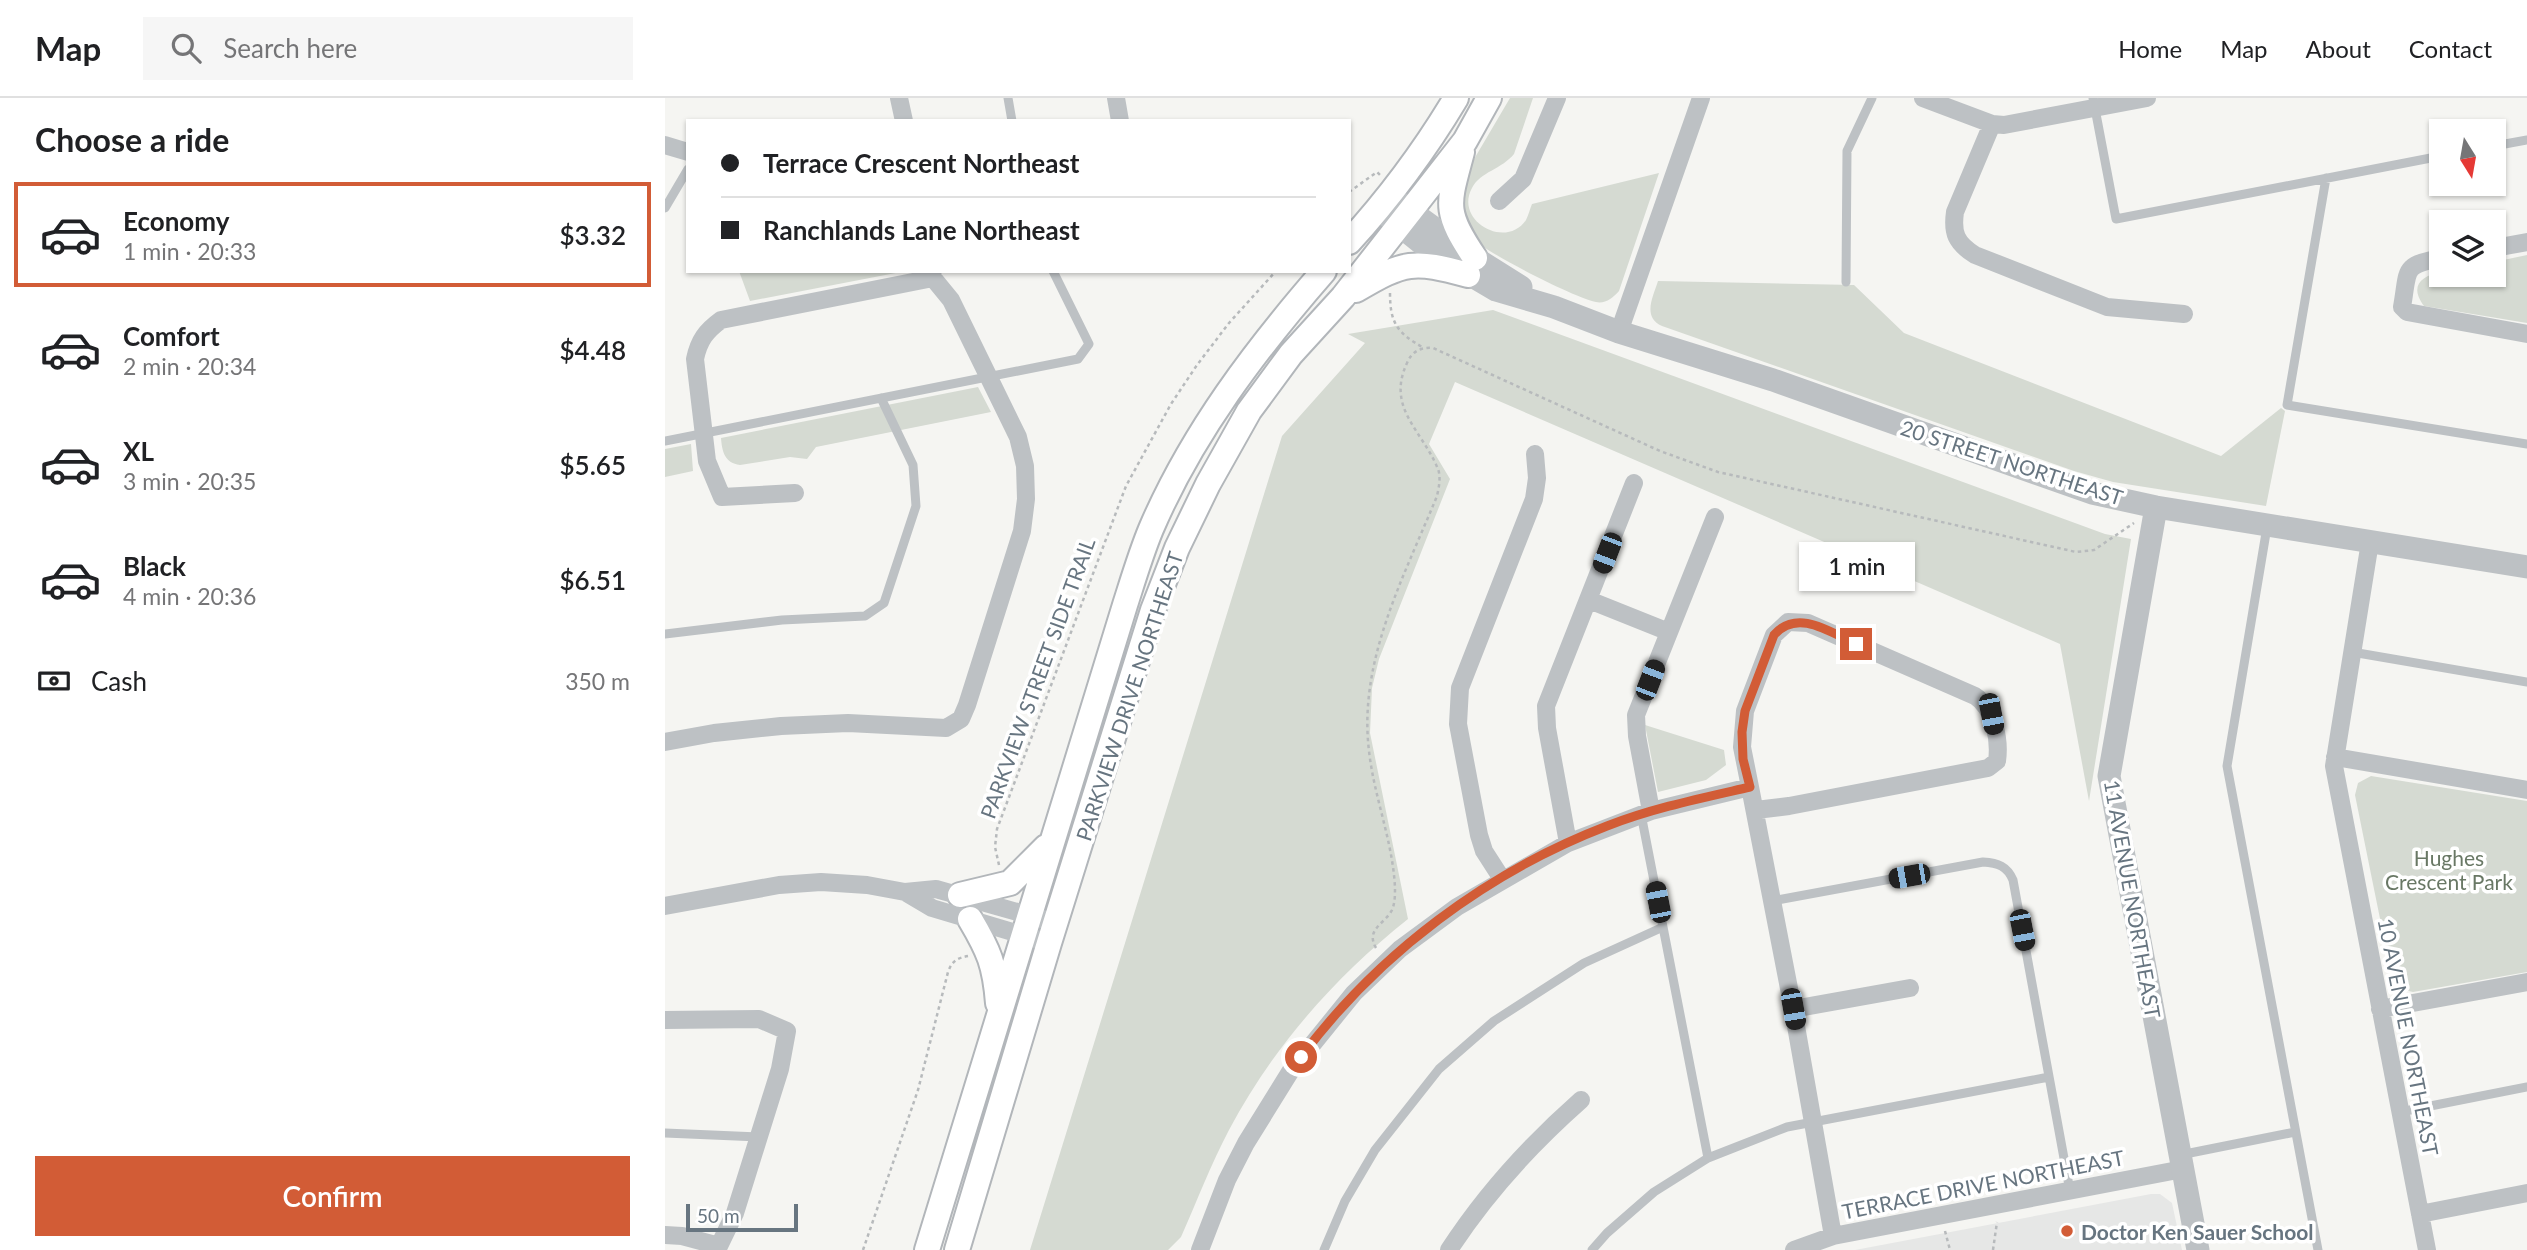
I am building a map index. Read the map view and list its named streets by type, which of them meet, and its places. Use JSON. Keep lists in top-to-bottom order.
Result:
{
  "streets": {
    "main road": ["PARKVIEW DRIVE NORTHEAST"],
    "street": [
      "20 STREET NORTHEAST",
      "11 AVENUE NORTHEAST",
      "10 AVENUE NORTHEAST",
      "TERRACE DRIVE NORTHEAST"
    ],
    "path": ["PARKVIEW STREET SIDE TRAIL"]
  },
  "crossings": [
    ["20 STREET NORTHEAST", "PARKVIEW DRIVE NORTHEAST"],
    ["20 STREET NORTHEAST", "11 AVENUE NORTHEAST"],
    ["20 STREET NORTHEAST", "10 AVENUE NORTHEAST"],
    ["11 AVENUE NORTHEAST", "TERRACE DRIVE NORTHEAST"]
  ],
  "parks": ["Hughes Crescent Park"],
  "places": ["Doctor Ken Sauer School"],
  "scale_bar": "50 m",
  "north": "bottom",
  "page": {
    "header": "Map",
    "search": "Search here",
    "nav": [
      "Home",
      "Map",
      "About",
      "Contact"
    ],
    "heading": "Choose a ride",
    "banner": ["Terrace Crescent Northeast", "Ranchlands Lane Northeast"],
    "list": [
      {
        "name": "Economy",
        "note": "1 min · 20:33",
        "value": "$3.32"
      },
      {
        "name": "Comfort",
        "note": "2 min · 20:34",
        "value": "$4.48"
      },
      {
        "name": "XL",
        "note": "3 min · 20:35",
        "value": "$5.65"
      },
      {
        "name": "Black",
        "note": "4 min · 20:36",
        "value": "$6.51"
      }
    ],
    "bubble": "1 min",
    "pay": ["Cash", "350 m"],
    "buttons": "Confirm",
    "scale": "50 m"
  }
}
